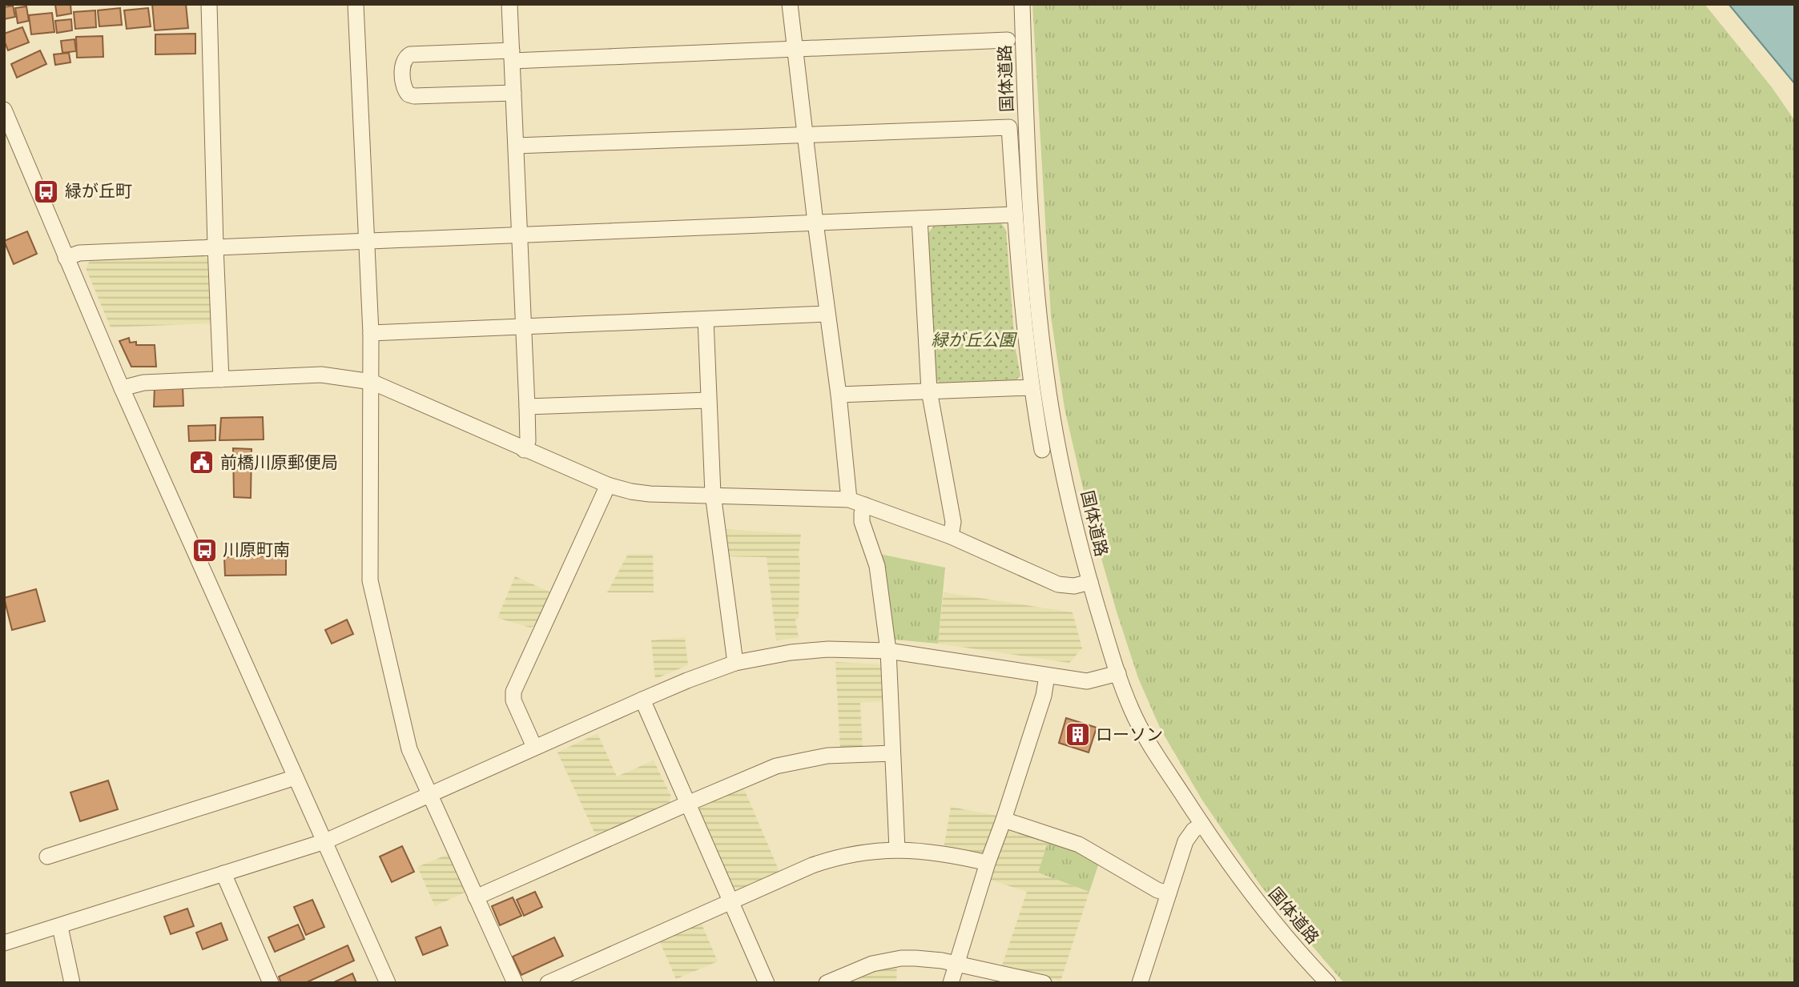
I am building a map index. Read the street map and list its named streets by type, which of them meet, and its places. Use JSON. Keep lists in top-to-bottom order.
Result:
{
  "streets": {
    "street": ["国体道路"]
  },
  "parks": ["緑が丘公園"],
  "places": {
    "bus stop": ["緑が丘町", "川原町南"],
    "public building": ["前橋川原郵便局"],
    "building": ["ローソン"]
  }
}
